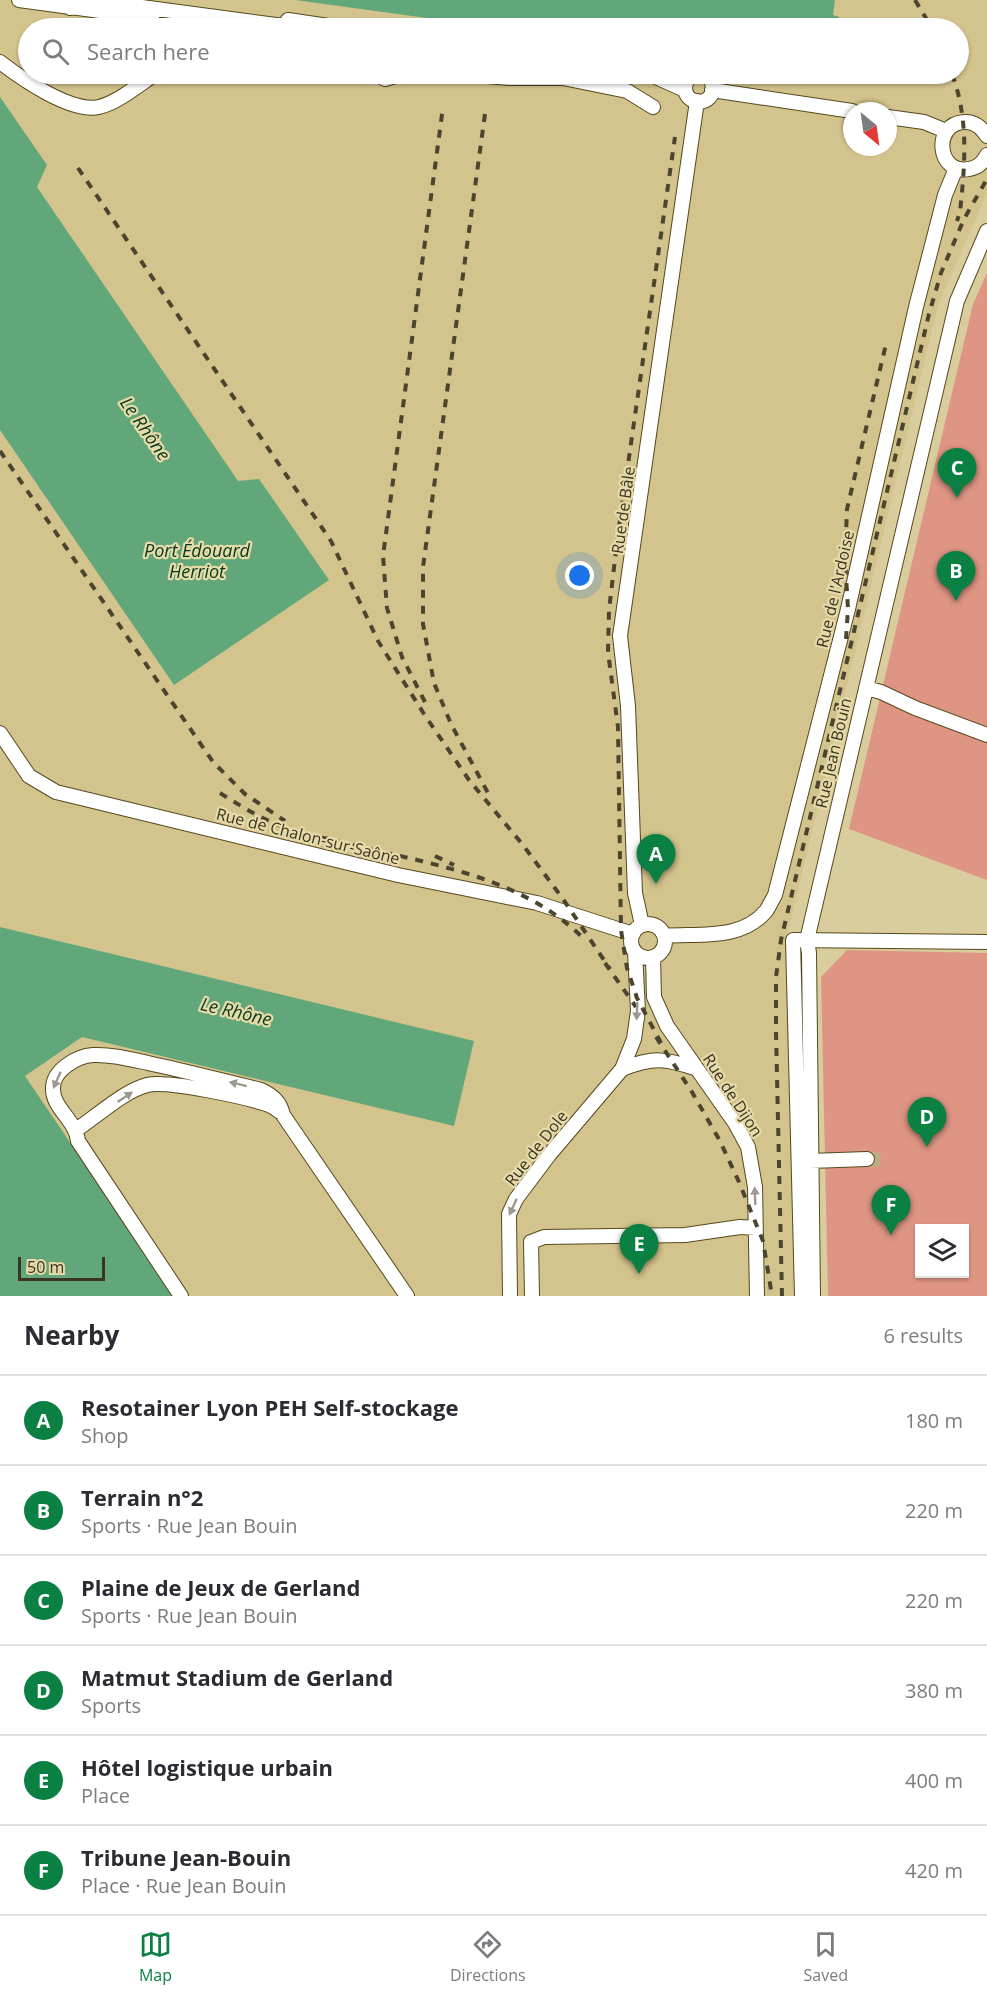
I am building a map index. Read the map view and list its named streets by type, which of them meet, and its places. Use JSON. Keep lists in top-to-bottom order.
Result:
{
  "streets": {
    "street": [
      "Rue de Bâle",
      "Rue de l'Ardoise",
      "Rue Jean Bouin",
      "Rue de Chalon-sur-Saône",
      "Rue de Dijon",
      "Rue de Dole"
    ]
  },
  "crossings": [
    ["Rue de Bâle", "Rue de l'Ardoise"],
    ["Rue de Bâle", "Rue de Chalon-sur-Saône"],
    ["Rue de Bâle", "Rue de Dijon"],
    ["Rue de Bâle", "Rue de Dole"],
    ["Rue de l'Ardoise", "Rue de Chalon-sur-Saône"],
    ["Rue de l'Ardoise", "Rue de Dijon"],
    ["Rue de l'Ardoise", "Rue de Dole"],
    ["Rue de Chalon-sur-Saône", "Rue de Dijon"],
    ["Rue de Chalon-sur-Saône", "Rue de Dole"],
    ["Rue de Dijon", "Rue de Dole"]
  ],
  "one_way": ["Rue de Dijon", "Rue de Dole"],
  "water": ["Le Rhône", "Port Édouard Herriot"],
  "scale_bar": "50 m",
  "north": "bottom right",
  "page": {
    "search": "Search here",
    "pins": [
      "C",
      "B",
      "A",
      "D",
      "F",
      "E"
    ],
    "scale": "50 m",
    "heading": ["Nearby", "6 results"],
    "list": [
      {
        "mark": "A",
        "name": "Resotainer Lyon PEH Self-stockage",
        "note": "Shop",
        "value": "180 m"
      },
      {
        "mark": "B",
        "name": "Terrain n°2",
        "note": "Sports · Rue Jean Bouin",
        "value": "220 m"
      },
      {
        "mark": "C",
        "name": "Plaine de Jeux de Gerland",
        "note": "Sports · Rue Jean Bouin",
        "value": "220 m"
      },
      {
        "mark": "D",
        "name": "Matmut Stadium de Gerland",
        "note": "Sports",
        "value": "380 m"
      },
      {
        "mark": "E",
        "name": "Hôtel logistique urbain",
        "note": "Place",
        "value": "400 m"
      },
      {
        "mark": "F",
        "name": "Tribune Jean-Bouin",
        "note": "Place · Rue Jean Bouin",
        "value": "420 m"
      }
    ],
    "nav": ["Map", "Directions", "Saved"]
  }
}
